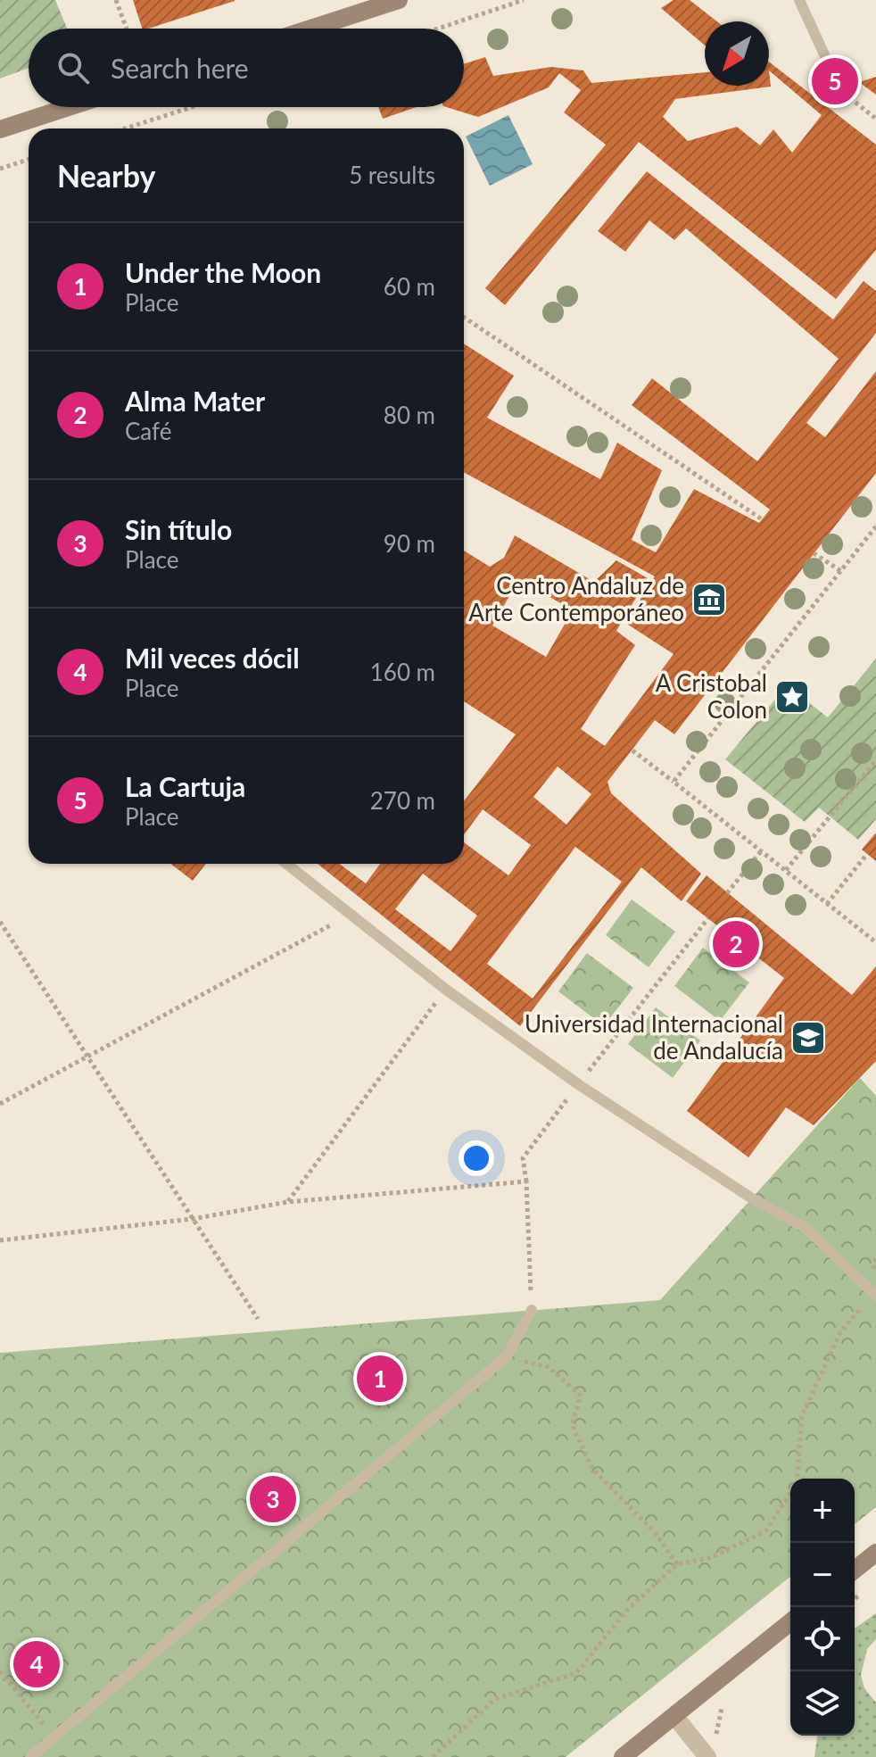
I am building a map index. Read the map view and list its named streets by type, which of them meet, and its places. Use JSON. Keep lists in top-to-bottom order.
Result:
{
  "places": {
    "museum": ["Centro Andaluz de Arte Contemporáneo"],
    "place": ["A Cristobal Colon"],
    "school or university": ["Universidad Internacional de Andalucía"]
  },
  "north": "bottom left",
  "page": {
    "search": "Search here",
    "pins": [
      "5",
      "2",
      "1",
      "3",
      "4"
    ],
    "heading": ["Nearby", "5 results"],
    "list": [
      {
        "mark": "1",
        "name": "Under the Moon",
        "note": "Place",
        "value": "60 m"
      },
      {
        "mark": "2",
        "name": "Alma Mater",
        "note": "Café",
        "value": "80 m"
      },
      {
        "mark": "3",
        "name": "Sin título",
        "note": "Place",
        "value": "90 m"
      },
      {
        "mark": "4",
        "name": "Mil veces dócil",
        "note": "Place",
        "value": "160 m"
      },
      {
        "mark": "5",
        "name": "La Cartuja",
        "note": "Place",
        "value": "270 m"
      }
    ],
    "map_buttons": ["+", "−"]
  }
}
